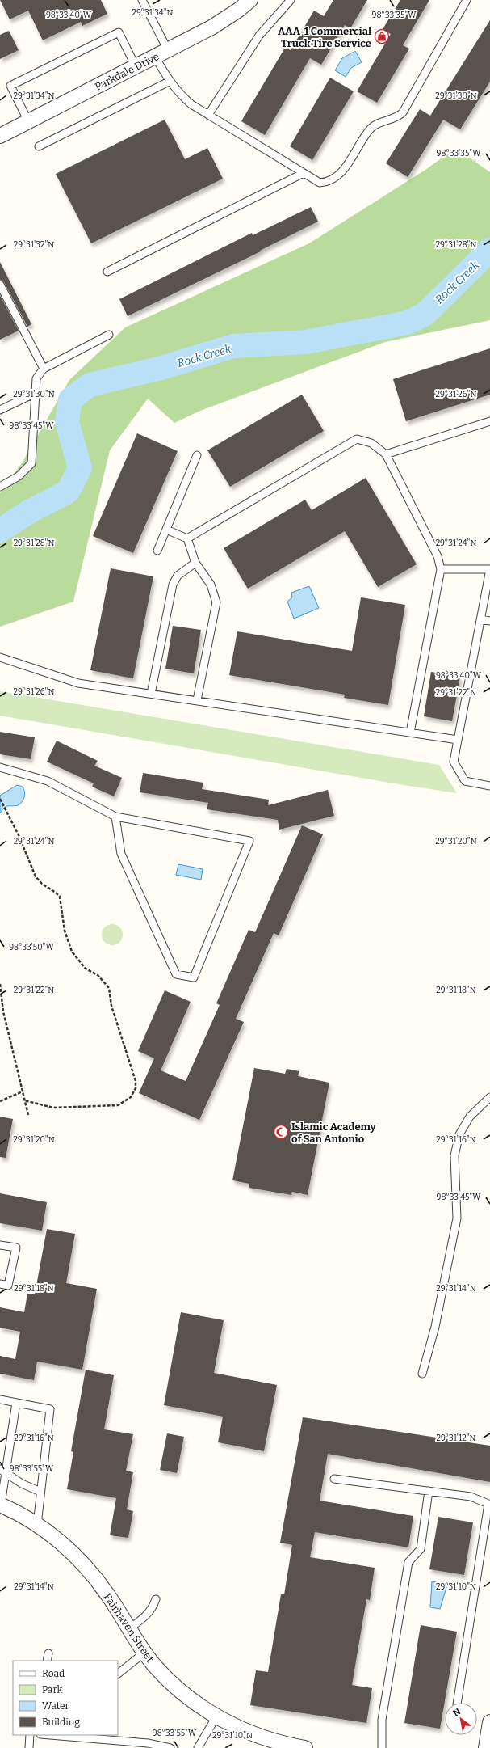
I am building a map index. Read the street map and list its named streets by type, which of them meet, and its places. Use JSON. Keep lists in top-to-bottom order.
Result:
{
  "streets": {
    "street": ["Parkdale Drive", "Fairhaven Street"]
  },
  "water": ["Rock Creek"],
  "places": {
    "shop": ["AAA-1 Commercial Truck Tire Service"],
    "mosque": ["Islamic Academy of San Antonio"]
  },
  "legend": [
    "Road",
    "Park",
    "Water",
    "Building"
  ],
  "north": "top left",
  "coordinates": [
    "29°31'34\"N",
    "98°33'40\"W",
    "98°33'35\"W",
    "29°31'30\"N",
    "29°31'32\"N",
    "29°31'28\"N",
    "29°31'26\"N",
    "98°33'45\"W",
    "29°31'24\"N",
    "29°31'22\"N",
    "29°31'20\"N",
    "98°33'50\"W",
    "29°31'18\"N",
    "29°31'16\"N",
    "29°31'14\"N",
    "29°31'12\"N",
    "98°33'55\"W",
    "29°31'10\"N"
  ]
}
